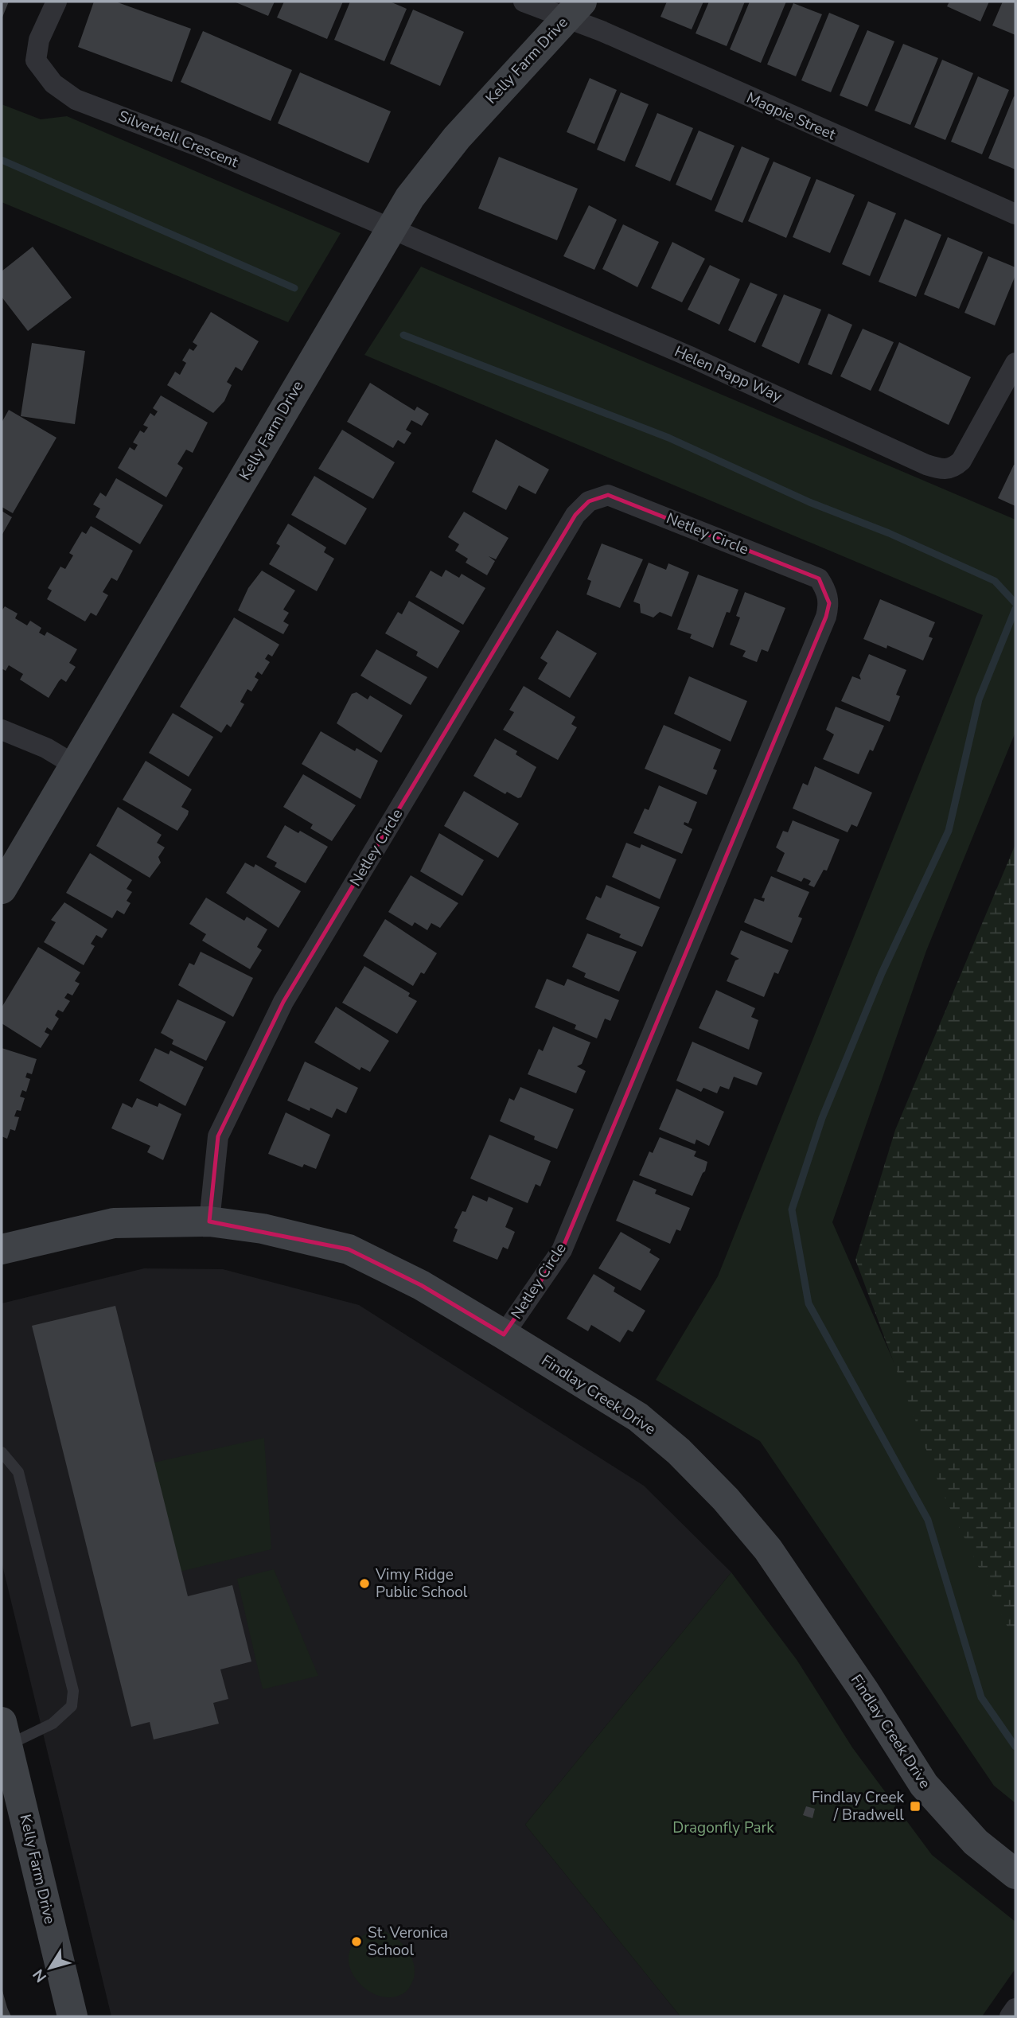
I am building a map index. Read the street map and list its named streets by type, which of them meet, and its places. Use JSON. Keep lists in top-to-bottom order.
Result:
{
  "streets": {
    "street": [
      "Kelly Farm Drive",
      "Magpie Street",
      "Silverbell Crescent",
      "Helen Rapp Way",
      "Netley Circle",
      "Findlay Creek Drive"
    ]
  },
  "crossings": [
    ["Kelly Farm Drive", "Magpie Street"],
    ["Kelly Farm Drive", "Silverbell Crescent"],
    ["Kelly Farm Drive", "Helen Rapp Way"],
    ["Silverbell Crescent", "Helen Rapp Way"],
    ["Netley Circle", "Findlay Creek Drive"]
  ],
  "parks": ["Dragonfly Park"],
  "places": {
    "other": ["Vimy Ridge Public School", "St. Veronica School"],
    "transit": ["Findlay Creek / Bradwell"]
  },
  "north": "bottom left"
}
